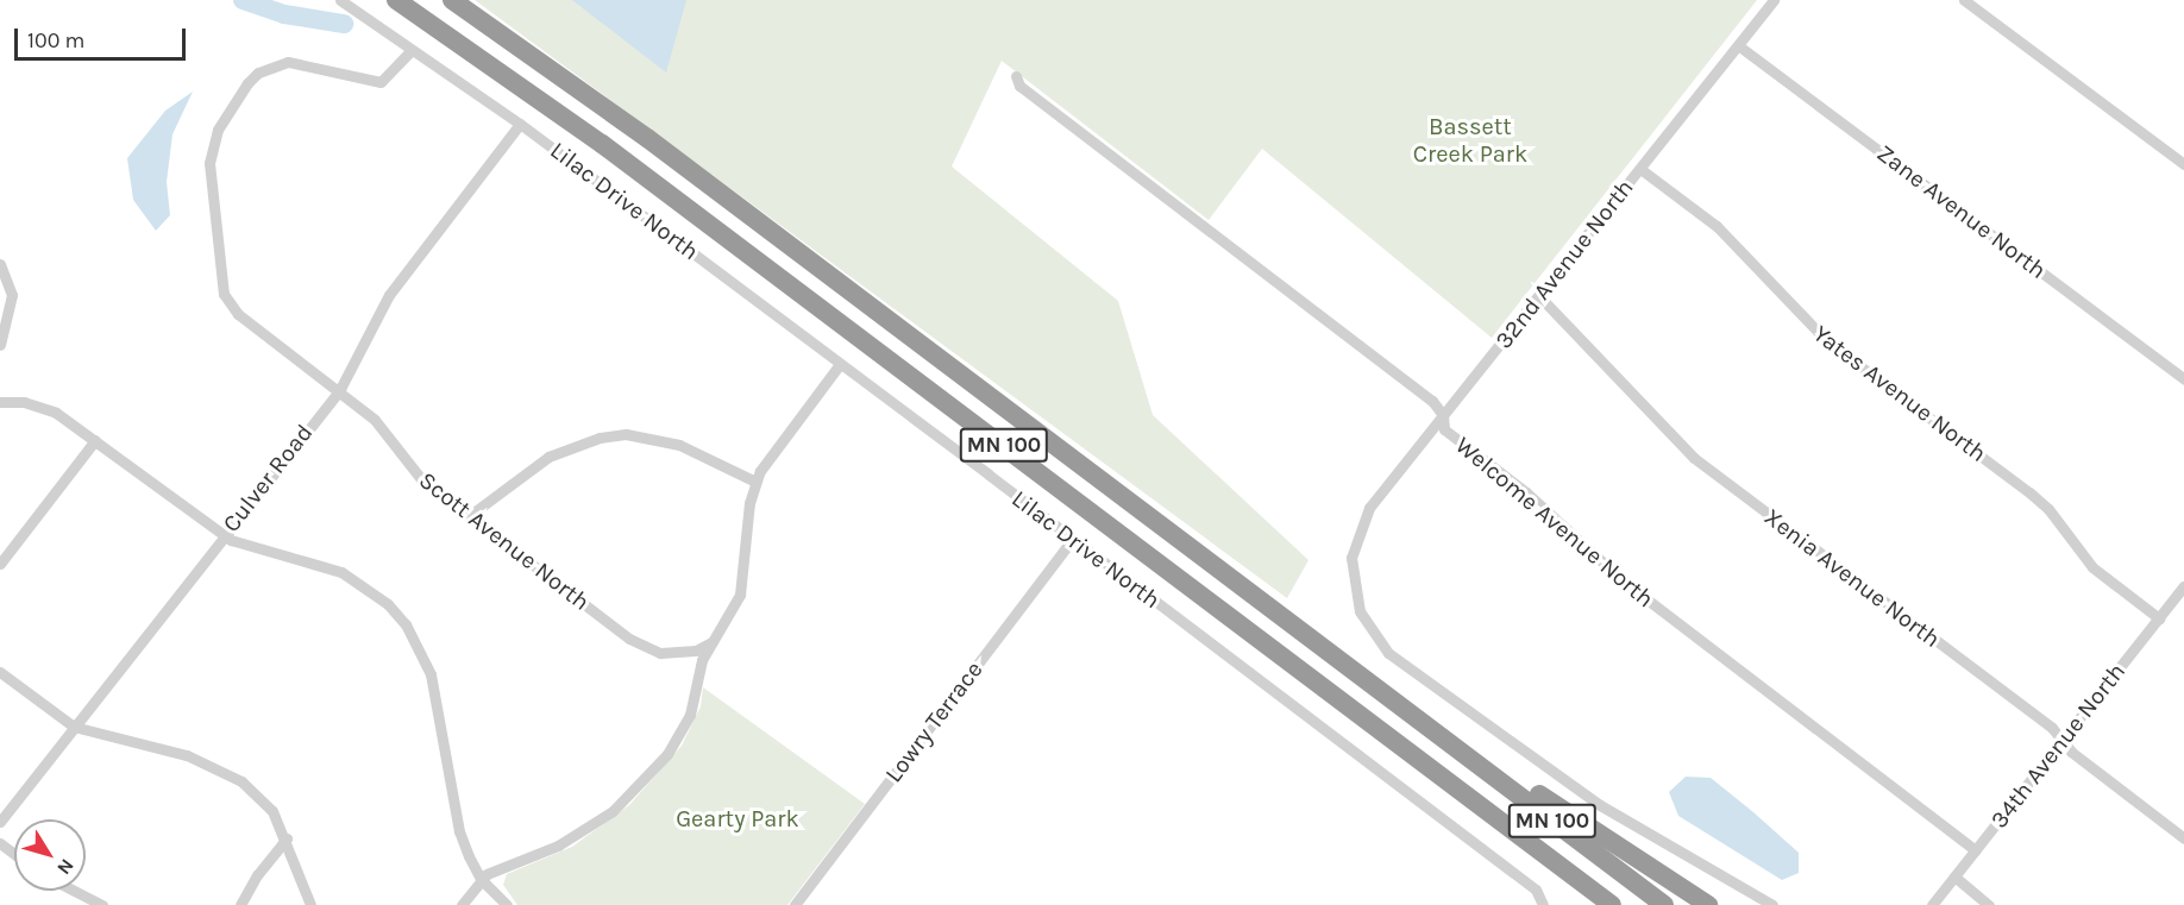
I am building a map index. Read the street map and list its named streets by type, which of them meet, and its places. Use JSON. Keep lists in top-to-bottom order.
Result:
{
  "streets": {
    "highway": ["MN 100"],
    "street": [
      "Lilac Drive North",
      "Zane Avenue North",
      "32nd Avenue North",
      "Yates Avenue North",
      "Culver Road",
      "Welcome Avenue North",
      "Scott Avenue North",
      "Xenia Avenue North",
      "Lowry Terrace",
      "34th Avenue North"
    ]
  },
  "crossings": [
    ["Lilac Drive North", "Culver Road"],
    ["Lilac Drive North", "Scott Avenue North"],
    ["Lilac Drive North", "Lowry Terrace"],
    ["Zane Avenue North", "32nd Avenue North"],
    ["32nd Avenue North", "Yates Avenue North"],
    ["32nd Avenue North", "Welcome Avenue North"],
    ["32nd Avenue North", "Xenia Avenue North"],
    ["Yates Avenue North", "34th Avenue North"],
    ["Culver Road", "Scott Avenue North"],
    ["Welcome Avenue North", "34th Avenue North"],
    ["Xenia Avenue North", "34th Avenue North"]
  ],
  "parks": ["Bassett Creek Park", "Gearty Park"],
  "scale_bar": "100 m",
  "north": "bottom right"
}
